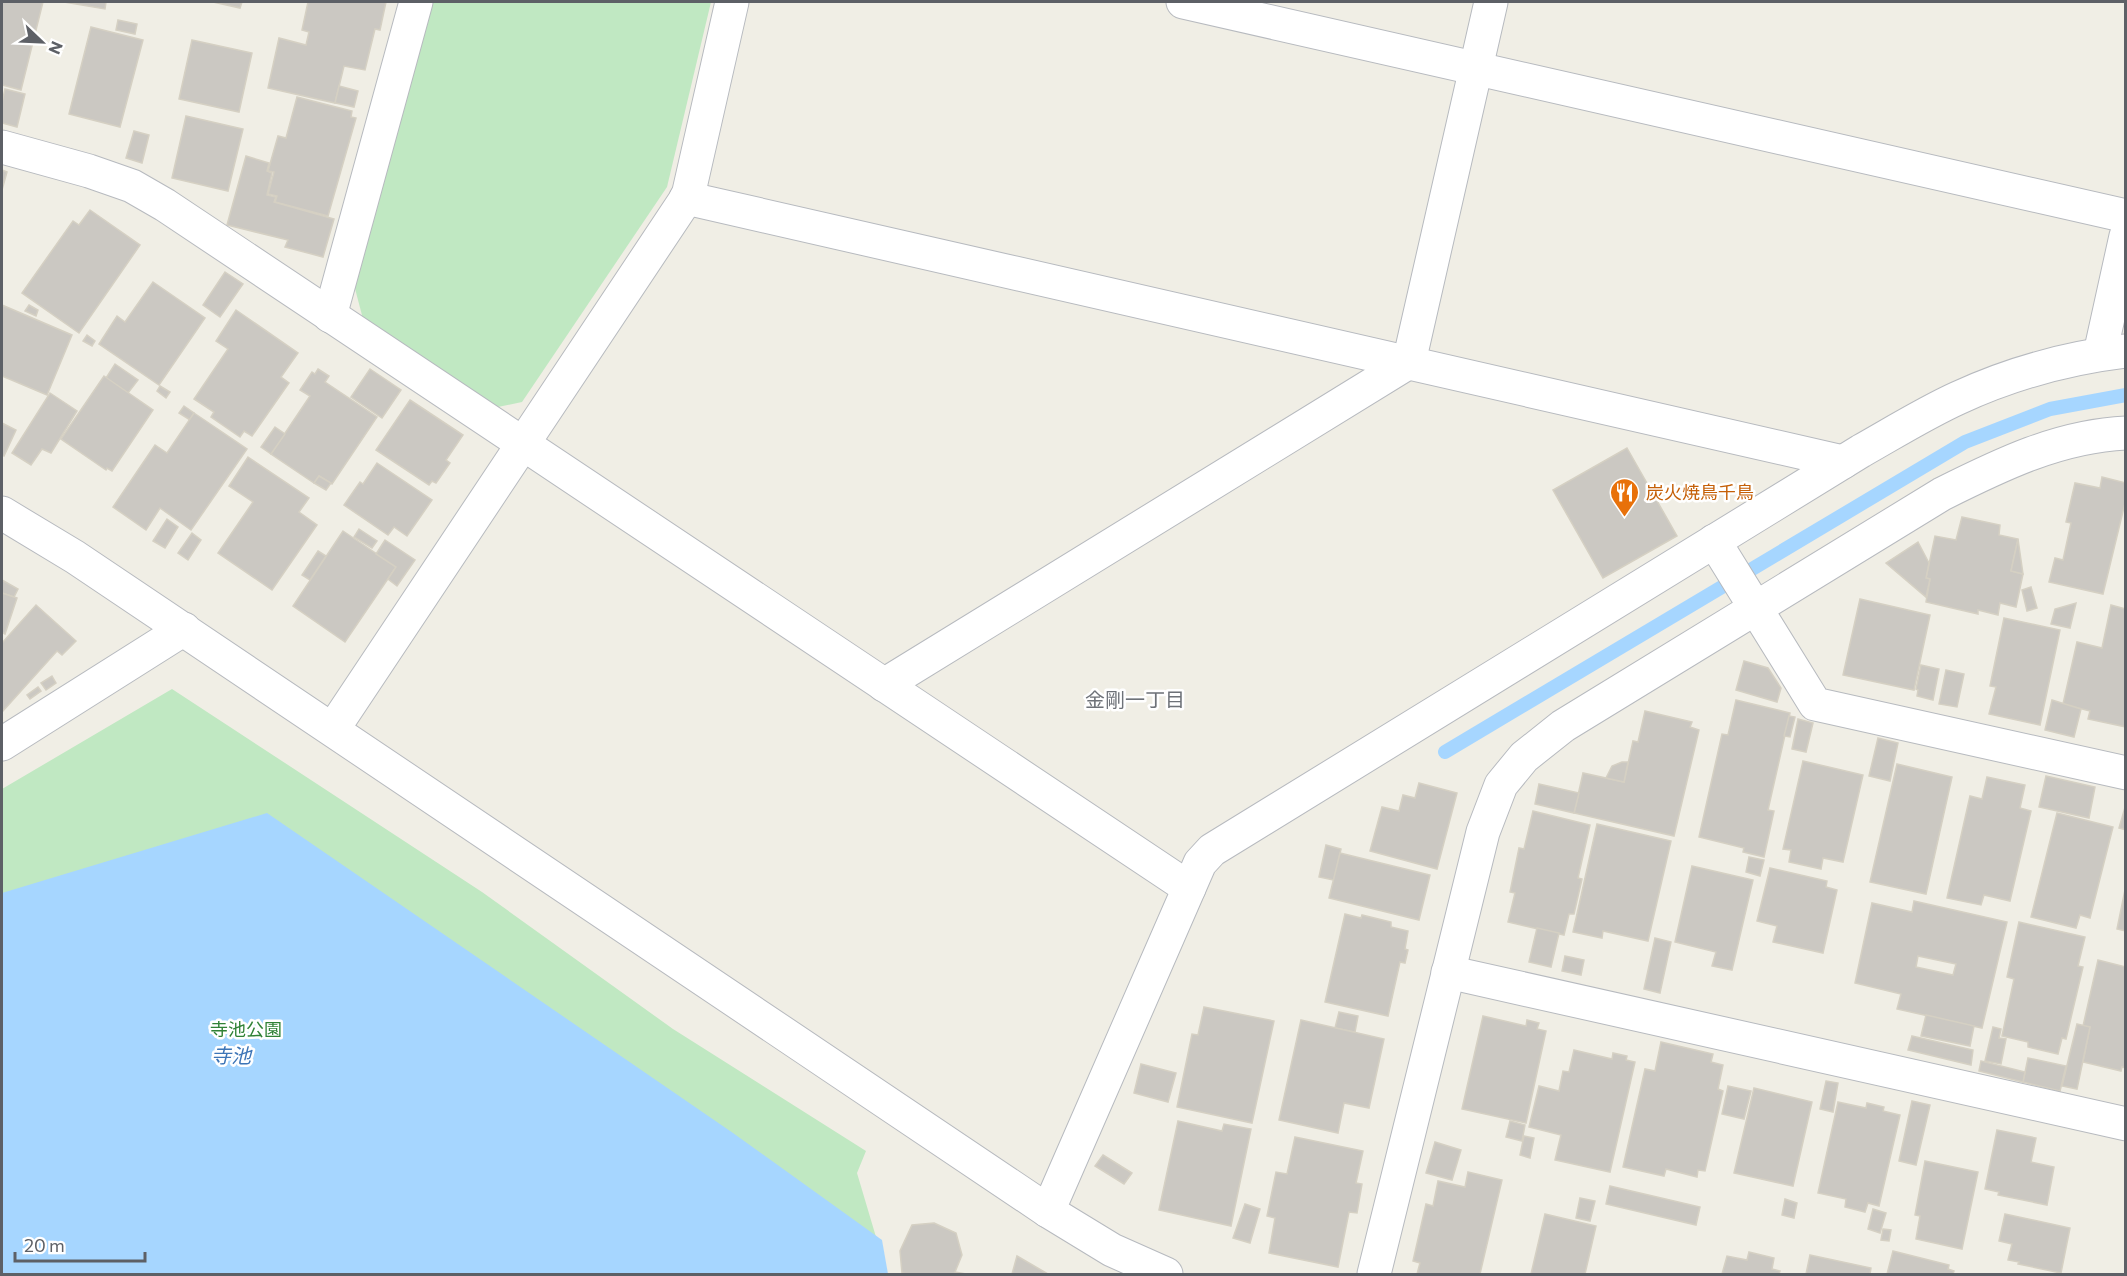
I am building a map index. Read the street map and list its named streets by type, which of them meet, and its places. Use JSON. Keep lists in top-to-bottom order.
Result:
{
  "districts": ["金剛一丁目"],
  "water": ["寺池"],
  "parks": ["寺池公園"],
  "places": {
    "restaurant": ["炭火焼鳥千鳥"]
  },
  "scale_bar": "20 m",
  "north": "bottom right"
}
